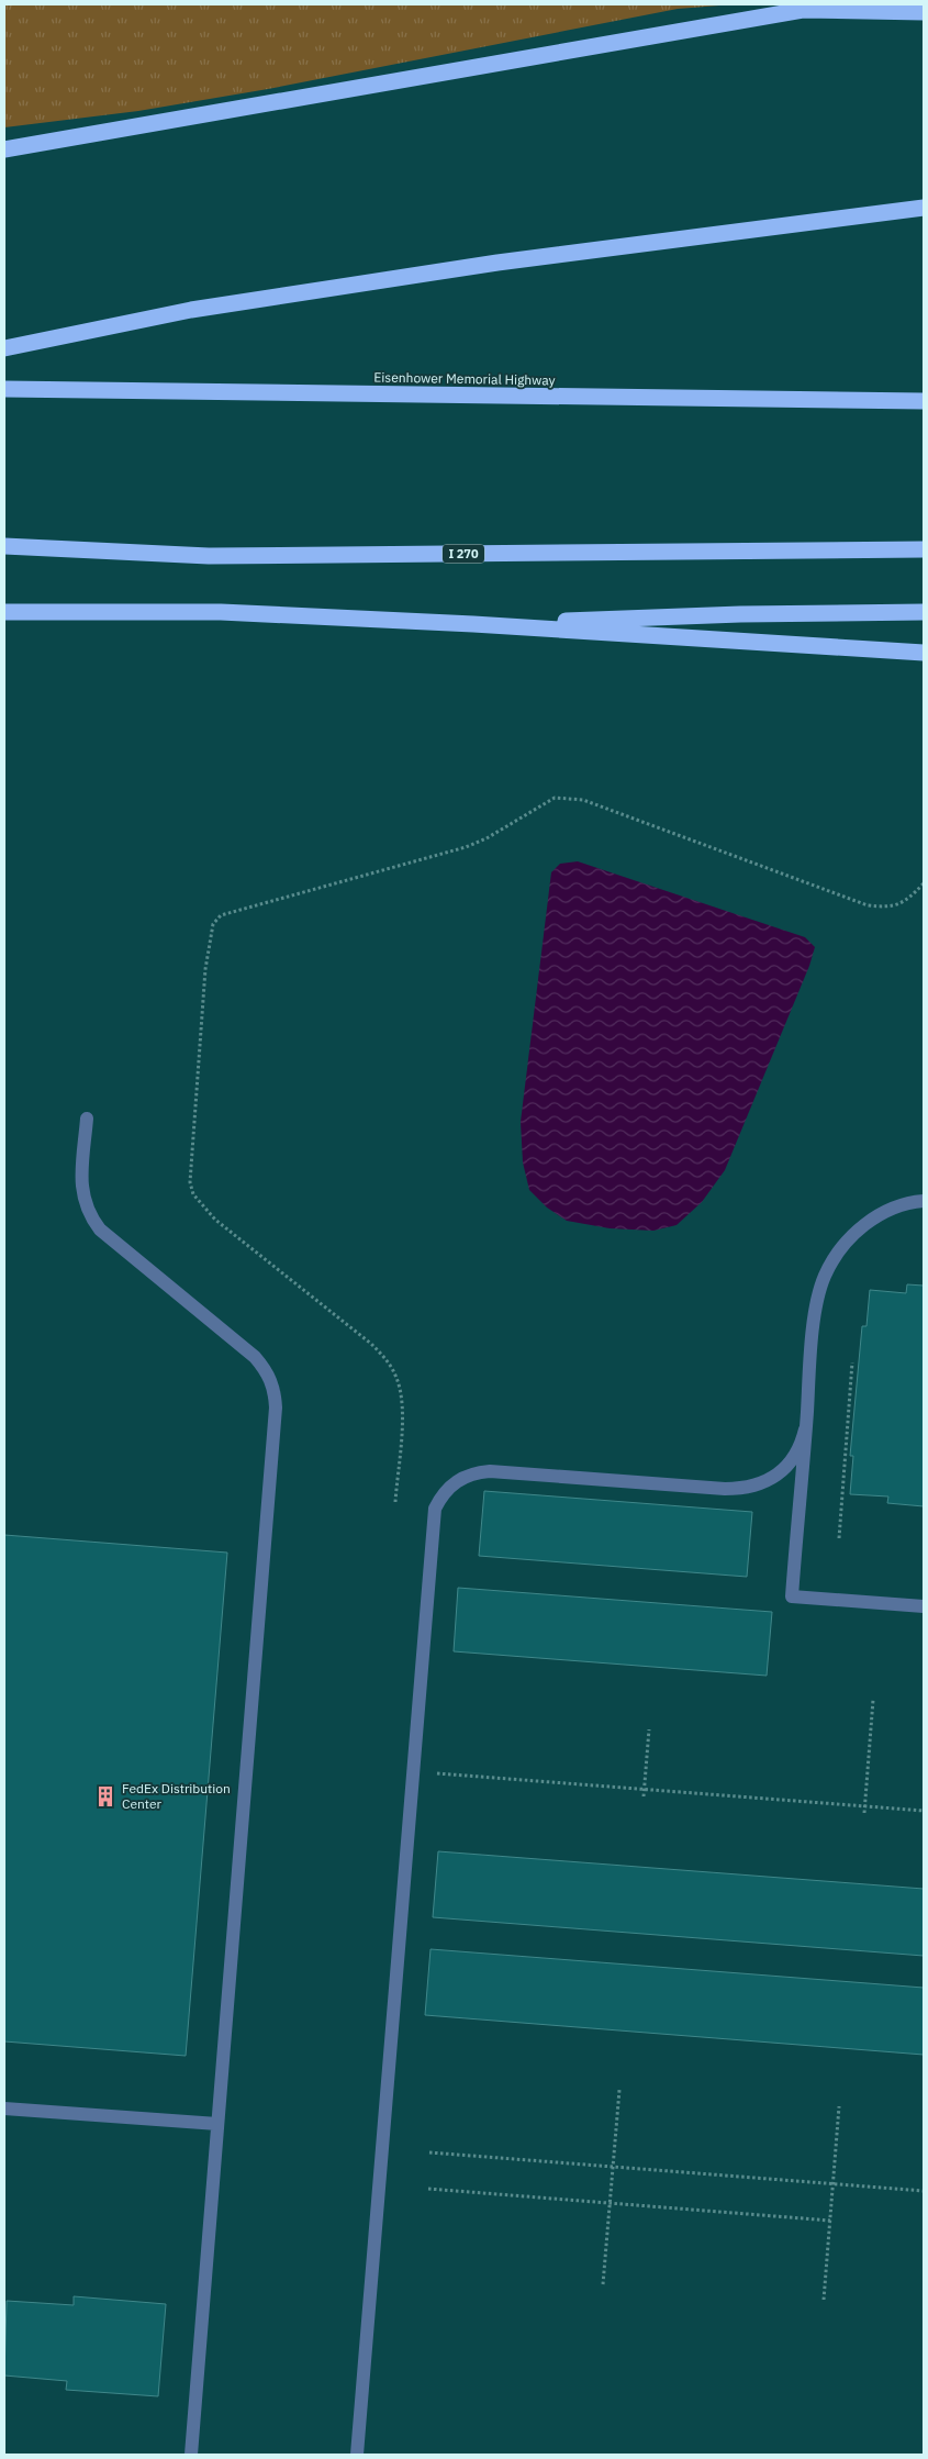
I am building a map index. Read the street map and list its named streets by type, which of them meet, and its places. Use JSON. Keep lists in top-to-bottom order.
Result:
{
  "streets": {
    "highway": ["Eisenhower Memorial Highway", "I 270"]
  },
  "places": {
    "building": ["FedEx Distribution Center"]
  }
}
